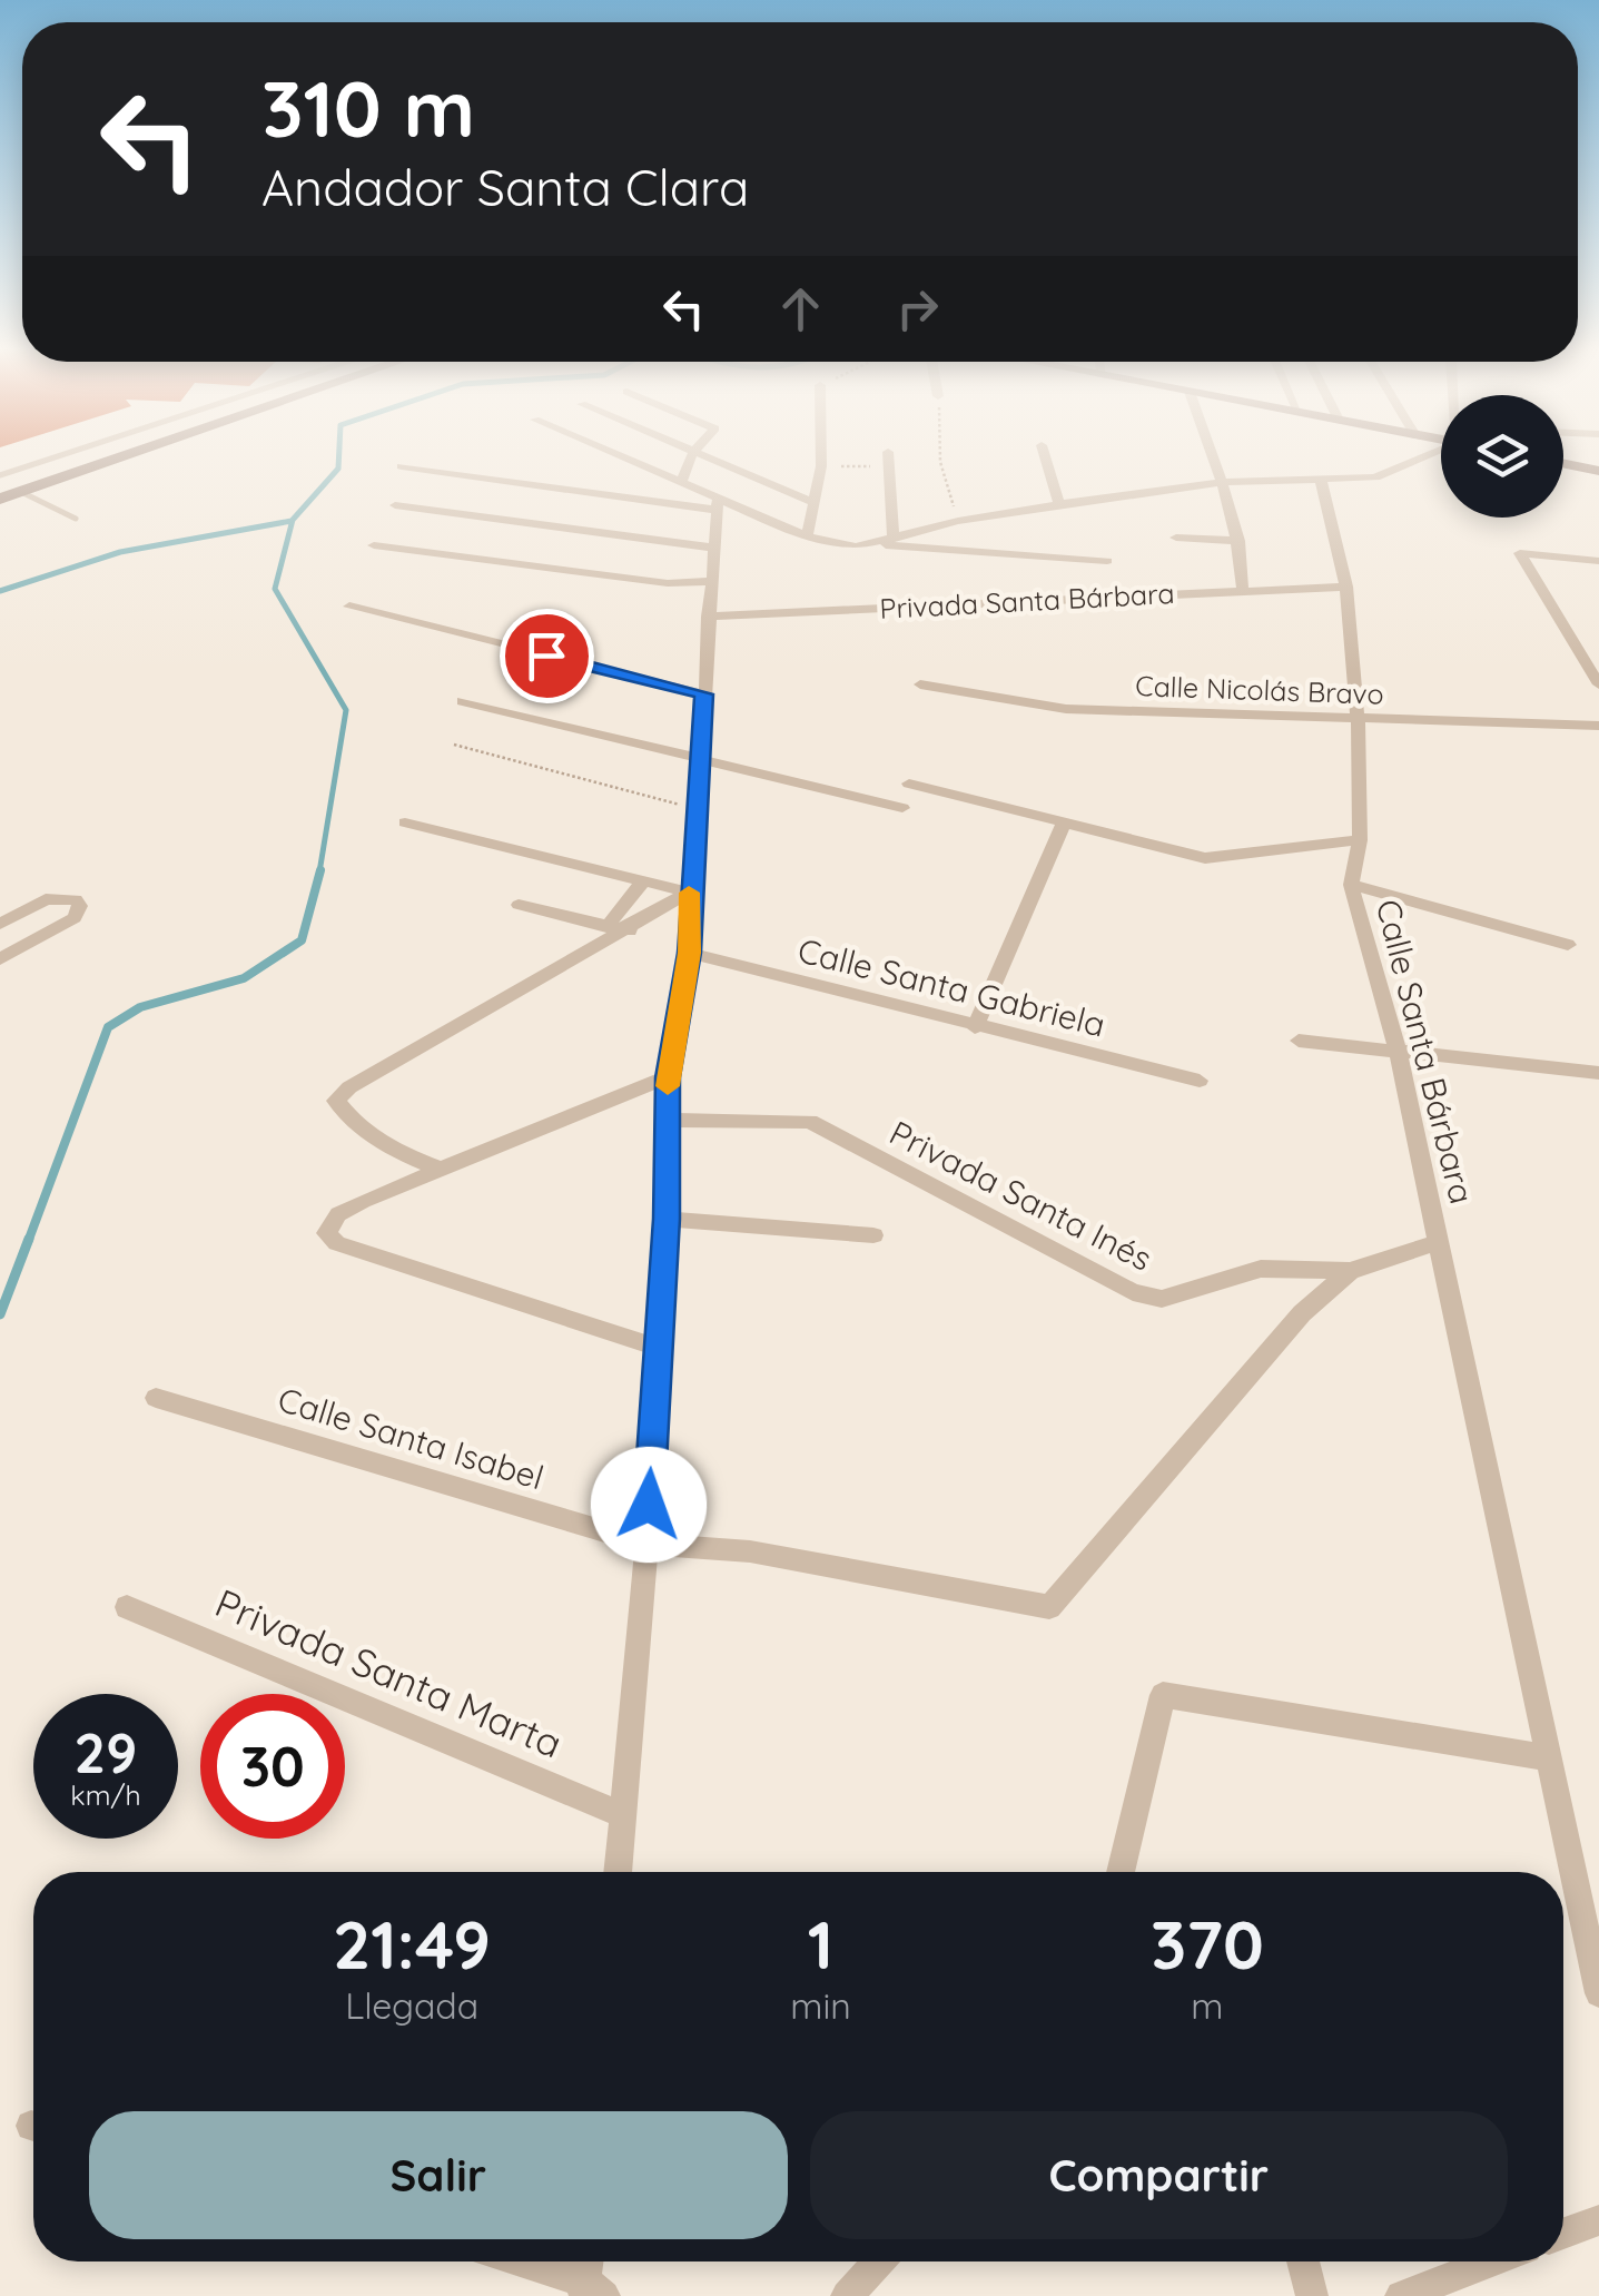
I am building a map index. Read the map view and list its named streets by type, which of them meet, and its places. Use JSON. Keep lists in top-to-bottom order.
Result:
{
  "streets": {
    "street": [
      "Privada Santa Bárbara",
      "Calle Nicolás Bravo",
      "Calle Santa Gabriela",
      "Calle Santa Bárbara",
      "Privada Santa Inés",
      "Calle Santa Isabel",
      "Privada Santa Marta"
    ]
  },
  "crossings": [
    ["Privada Santa Bárbara", "Calle Santa Bárbara"],
    ["Calle Nicolás Bravo", "Calle Santa Bárbara"],
    ["Privada Santa Inés", "Calle Santa Isabel"]
  ],
  "page": {
    "turn": ["310 m", "Andador Santa Clara"],
    "speed": "29 km/h",
    "limit": "30",
    "eta": [
      "21:49",
      "Llegada",
      "1",
      "min",
      "370",
      "m"
    ],
    "buttons": ["Salir", "Compartir"]
  }
}
